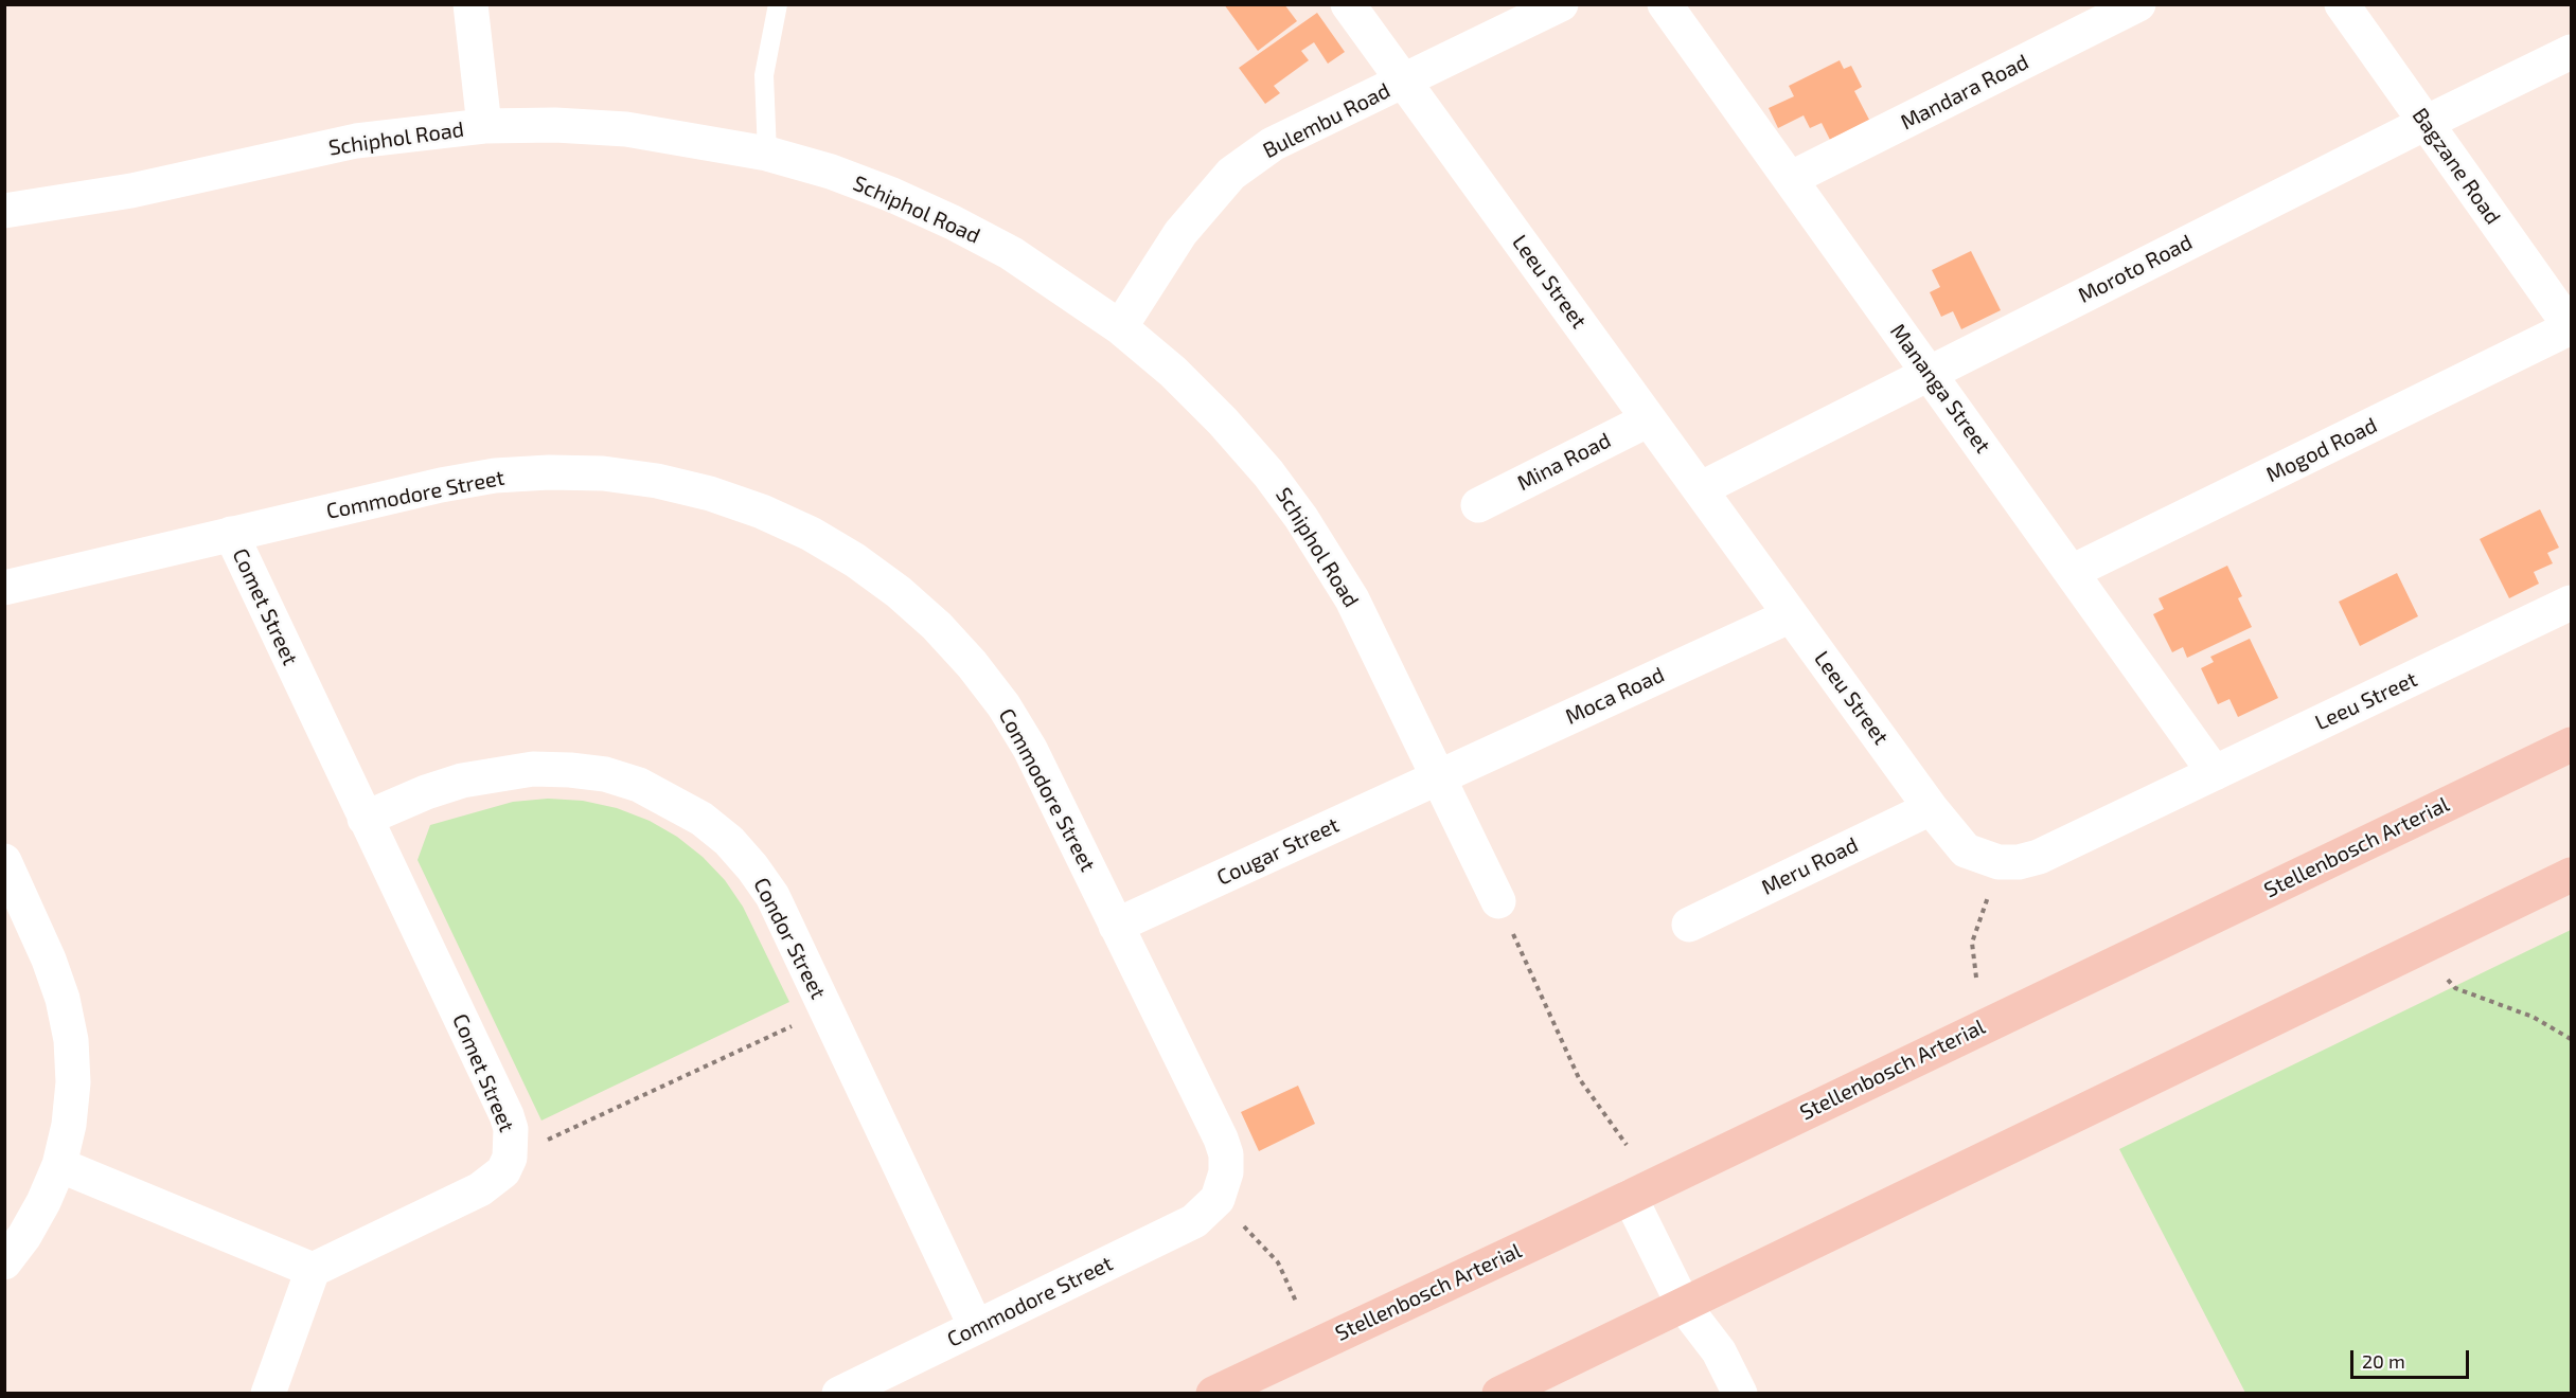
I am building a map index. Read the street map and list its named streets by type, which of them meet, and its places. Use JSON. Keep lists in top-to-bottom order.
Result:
{
  "streets": {
    "main road": ["Stellenbosch Arterial"],
    "street": [
      "Mandara Road",
      "Bulembu Road",
      "Schiphol Road",
      "Bagzane Road",
      "Moroto Road",
      "Leeu Street",
      "Mananga Street",
      "Mogod Road",
      "Mina Road",
      "Commodore Street",
      "Comet Street",
      "Moca Road",
      "Cougar Street",
      "Meru Road",
      "Condor Street"
    ]
  },
  "crossings": [
    ["Mandara Road", "Mananga Street"],
    ["Bulembu Road", "Schiphol Road"],
    ["Bulembu Road", "Leeu Street"],
    ["Schiphol Road", "Moca Road"],
    ["Schiphol Road", "Cougar Street"],
    ["Bagzane Road", "Moroto Road"],
    ["Bagzane Road", "Mogod Road"],
    ["Moroto Road", "Leeu Street"],
    ["Moroto Road", "Mananga Street"],
    ["Leeu Street", "Mananga Street"],
    ["Leeu Street", "Mina Road"],
    ["Leeu Street", "Moca Road"],
    ["Leeu Street", "Meru Road"],
    ["Mananga Street", "Mogod Road"],
    ["Commodore Street", "Comet Street"],
    ["Commodore Street", "Cougar Street"],
    ["Commodore Street", "Condor Street"],
    ["Comet Street", "Condor Street"],
    ["Moca Road", "Cougar Street"]
  ],
  "scale_bar": "20 m"
}
